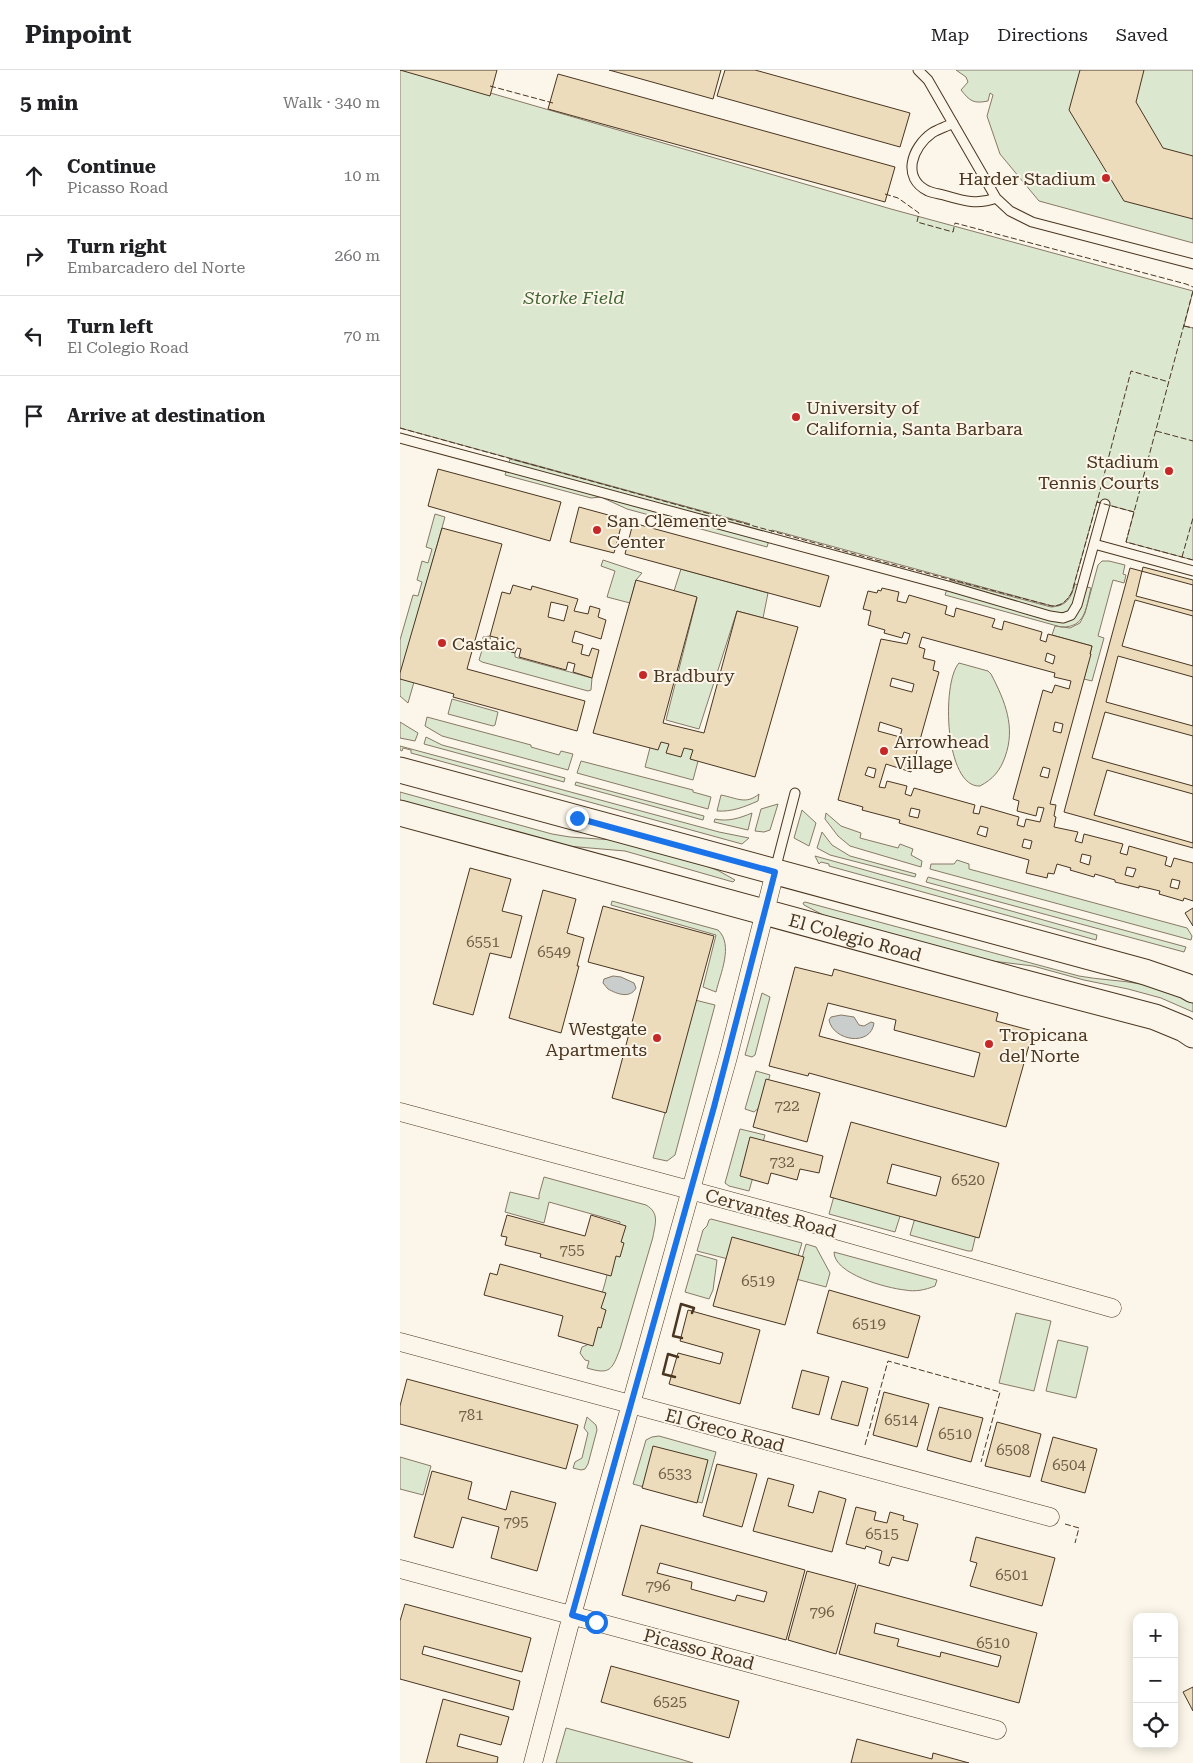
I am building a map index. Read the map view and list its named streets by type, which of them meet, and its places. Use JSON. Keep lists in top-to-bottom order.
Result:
{
  "streets": {
    "main road": ["El Colegio Road"],
    "street": ["Cervantes Road", "El Greco Road", "Picasso Road"]
  },
  "parks": ["Storke Field"],
  "places": [
    "Harder Stadium",
    "University of California, Santa Barbara",
    "Stadium Tennis Courts",
    "San Clemente Center",
    "Castaic",
    "Bradbury",
    "Arrowhead Village",
    "Westgate Apartments",
    "Tropicana del Norte"
  ],
  "house_numbers": [
    "6551",
    "6549",
    "722",
    "732",
    "6520",
    "755",
    "6519",
    "6519",
    "781",
    "6514",
    "6510",
    "6508",
    "6504",
    "6533",
    "795",
    "6515",
    "6501",
    "796",
    "796",
    "6510",
    "6525"
  ],
  "page": {
    "header": "Pinpoint",
    "nav": ["Map", "Directions", "Saved"],
    "heading": ["5 min", "Walk · 340 m"],
    "list": [
      ["Continue", "Picasso Road", "10 m"],
      ["Turn right", "Embarcadero del Norte", "260 m"],
      ["Turn left", "El Colegio Road", "70 m"],
      "Arrive at destination"
    ],
    "map_buttons": ["+", "−"]
  }
}
